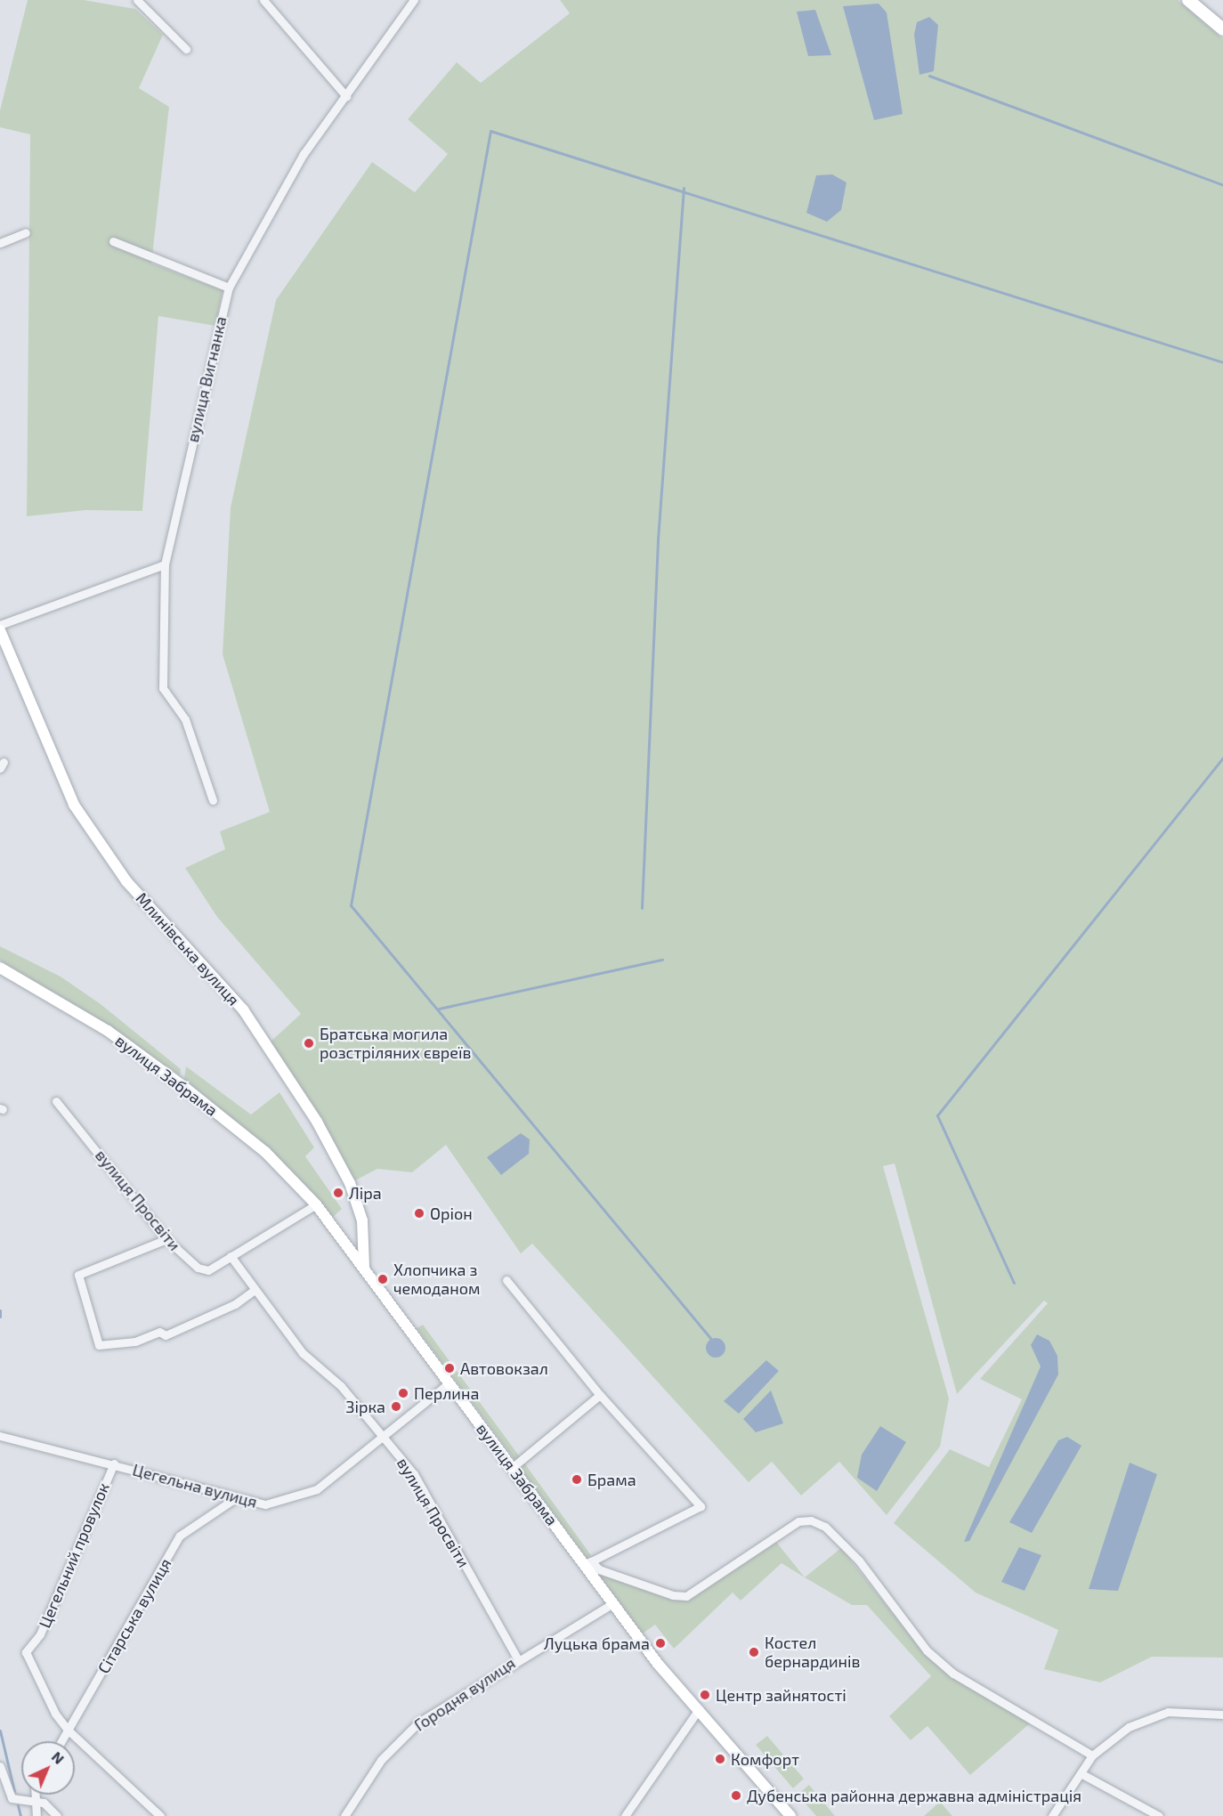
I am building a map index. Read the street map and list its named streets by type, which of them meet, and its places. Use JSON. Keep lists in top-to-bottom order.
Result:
{
  "streets": {
    "main road": ["Млинівська вулиця", "вулиця Забрама"],
    "street": [
      "вулиця Вигнанка",
      "вулиця Просвіти",
      "Цегельна вулиця",
      "Цегельний провулок",
      "Сітарська вулиця",
      "Городня вулиця"
    ]
  },
  "crossings": [
    ["Млинівська вулиця", "вулиця Забрама"],
    ["вулиця Забрама", "вулиця Просвіти"],
    ["вулиця Забрама", "Цегельна вулиця"],
    ["вулиця Забрама", "Городня вулиця"],
    ["вулиця Просвіти", "Цегельна вулиця"],
    ["вулиця Просвіти", "Городня вулиця"],
    ["Цегельна вулиця", "Цегельний провулок"],
    ["Цегельна вулиця", "Сітарська вулиця"],
    ["Цегельний провулок", "Сітарська вулиця"]
  ],
  "places": [
    "Братська могила розстріляних євреїв",
    "Ліра",
    "Оріон",
    "Хлопчика з чемоданом",
    "Автовокзал",
    "Перлина",
    "Зірка",
    "Брама",
    "Луцька брама",
    "Костел бернардинів",
    "Центр зайнятості",
    "Комфорт",
    "Дубенська районна державна адміністрація"
  ],
  "north": "top right"
}
